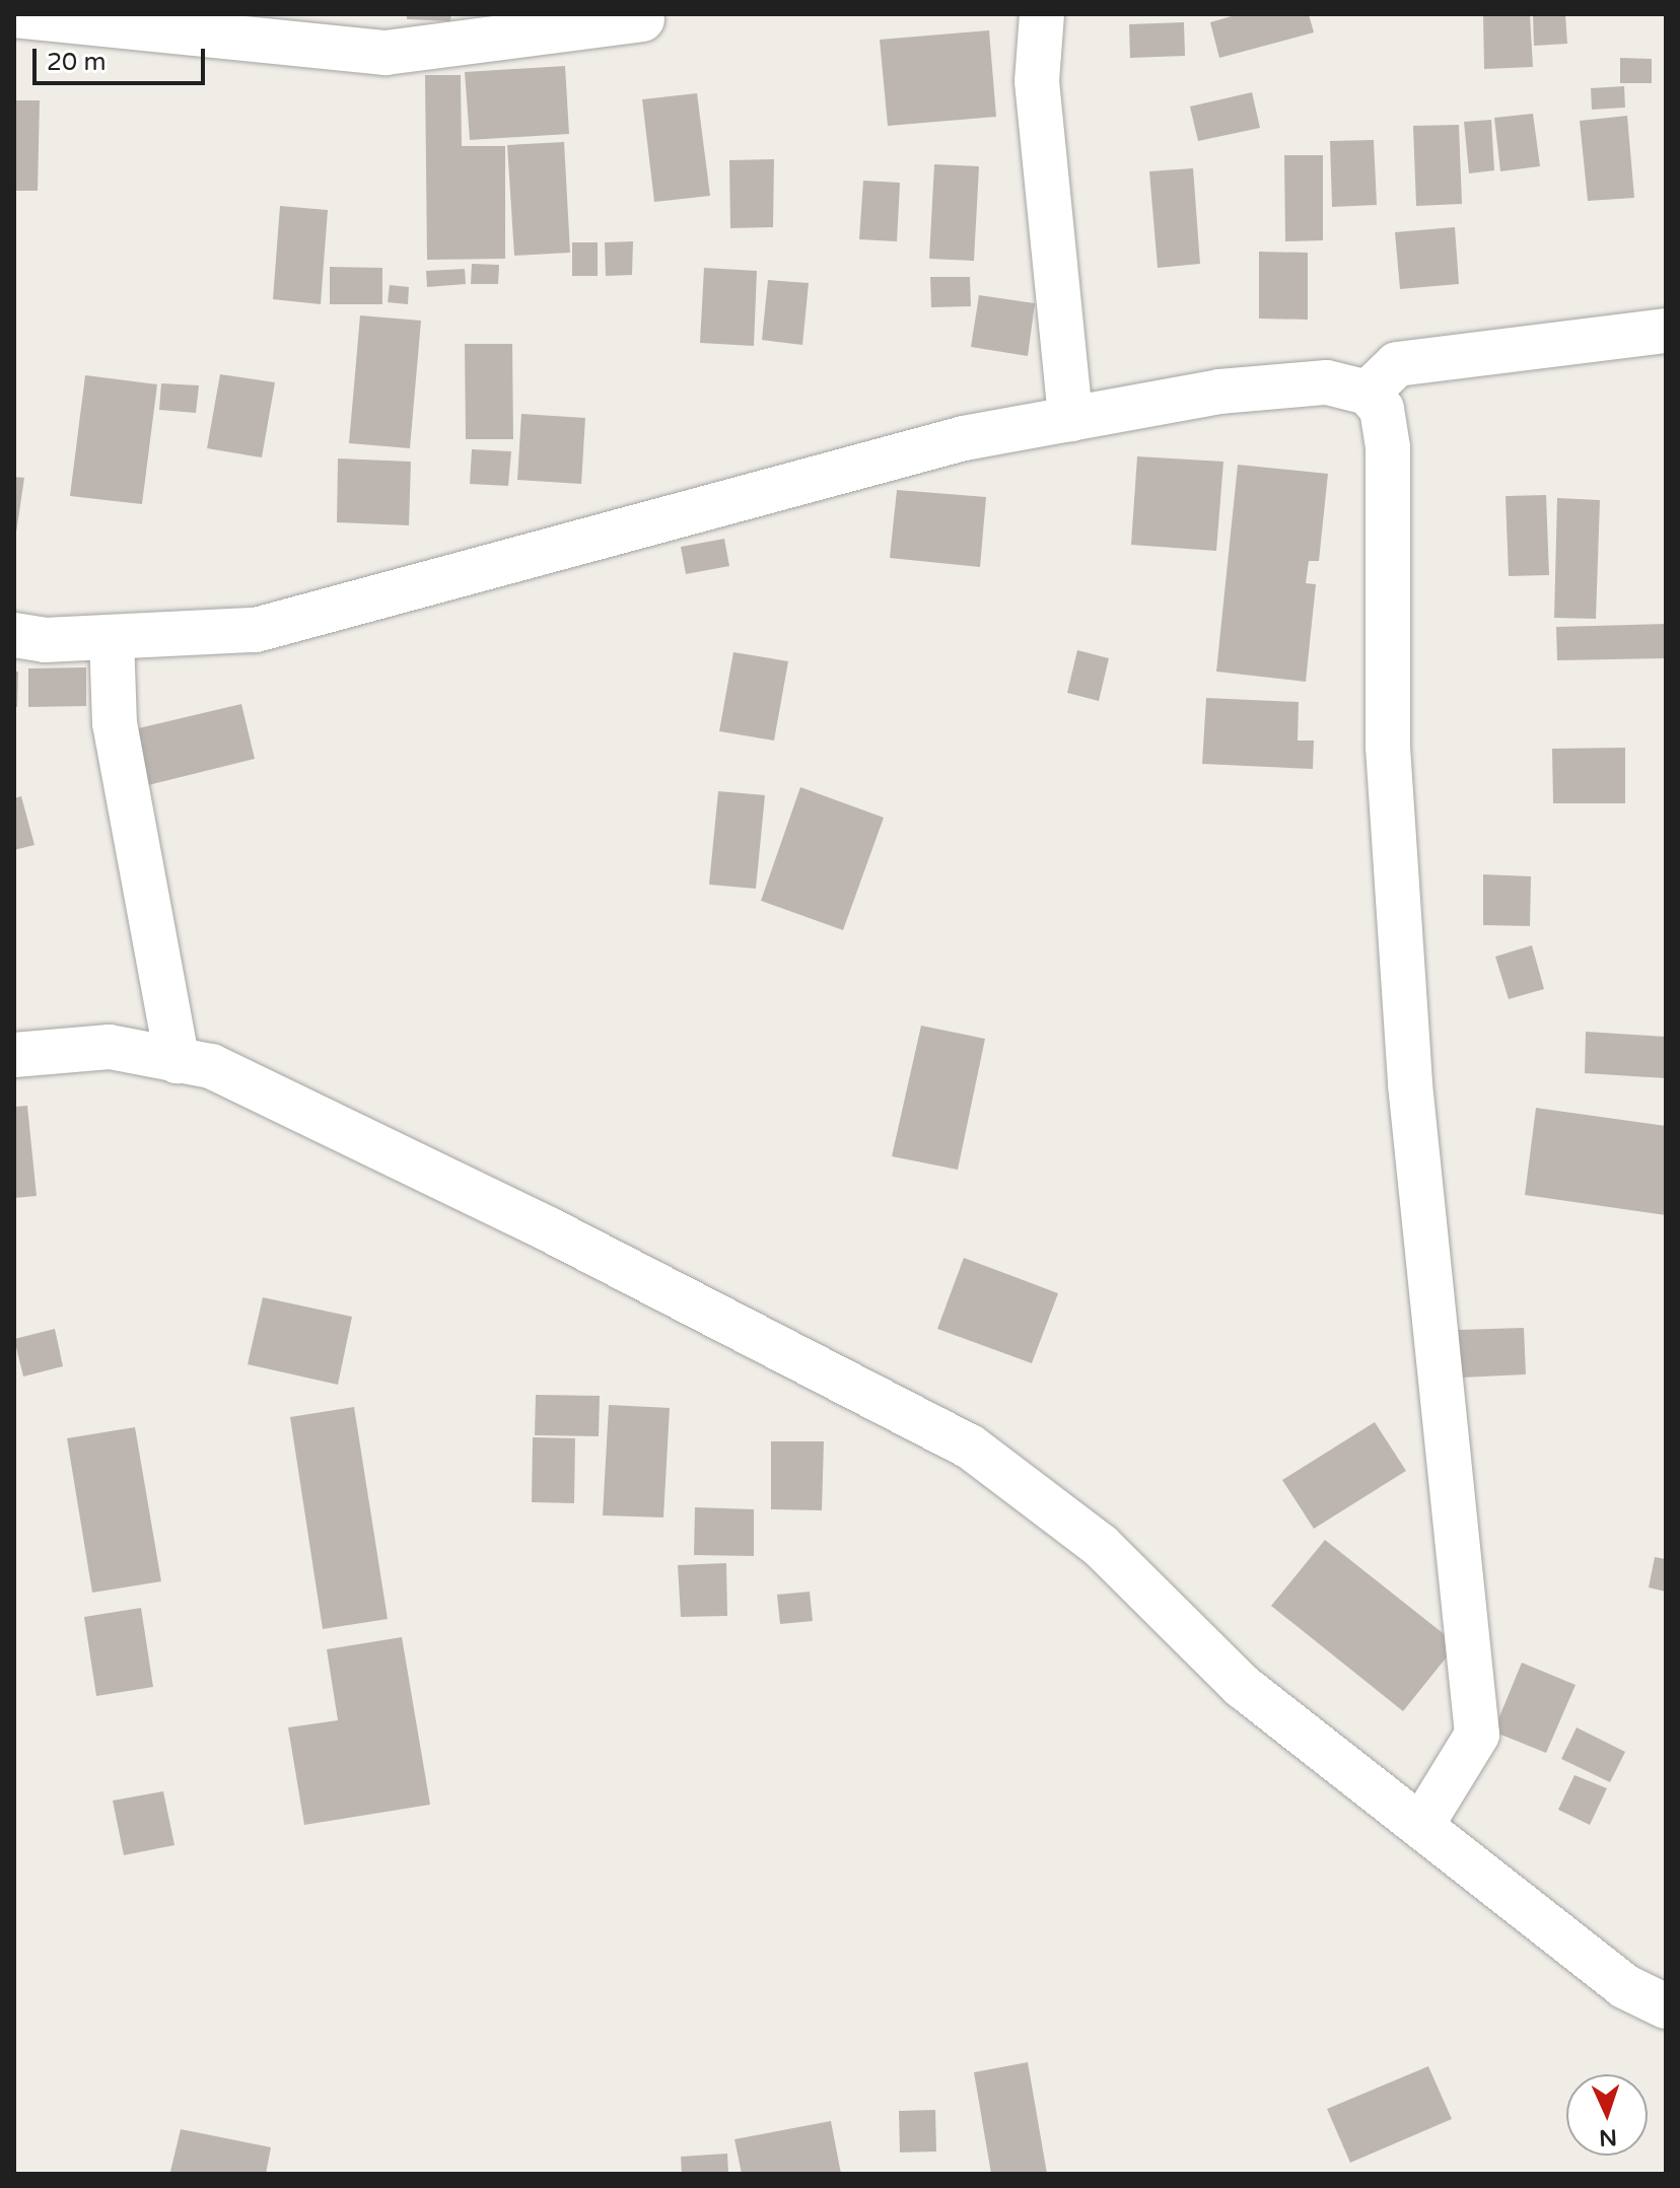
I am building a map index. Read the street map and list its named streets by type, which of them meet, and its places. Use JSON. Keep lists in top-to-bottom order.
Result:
{
  "scale_bar": "20 m",
  "north": "bottom"
}
